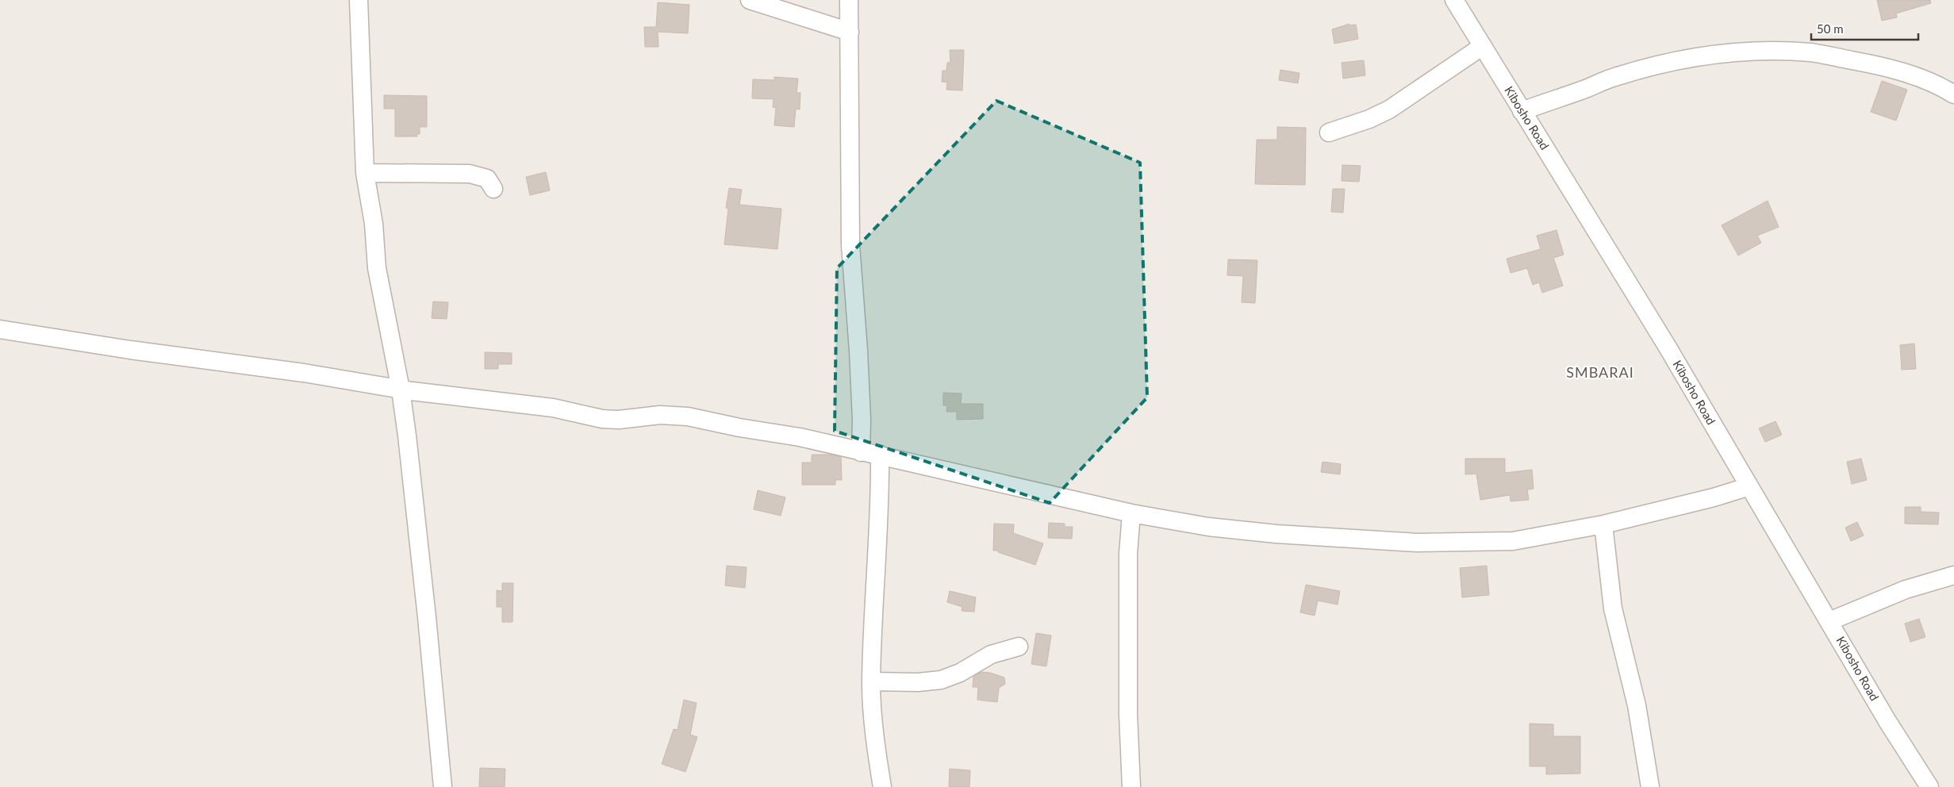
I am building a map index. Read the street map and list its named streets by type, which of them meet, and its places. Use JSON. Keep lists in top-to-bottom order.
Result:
{
  "streets": {
    "street": ["Kibosho Road"]
  },
  "districts": ["SMBARAI"],
  "scale_bar": "50 m"
}
